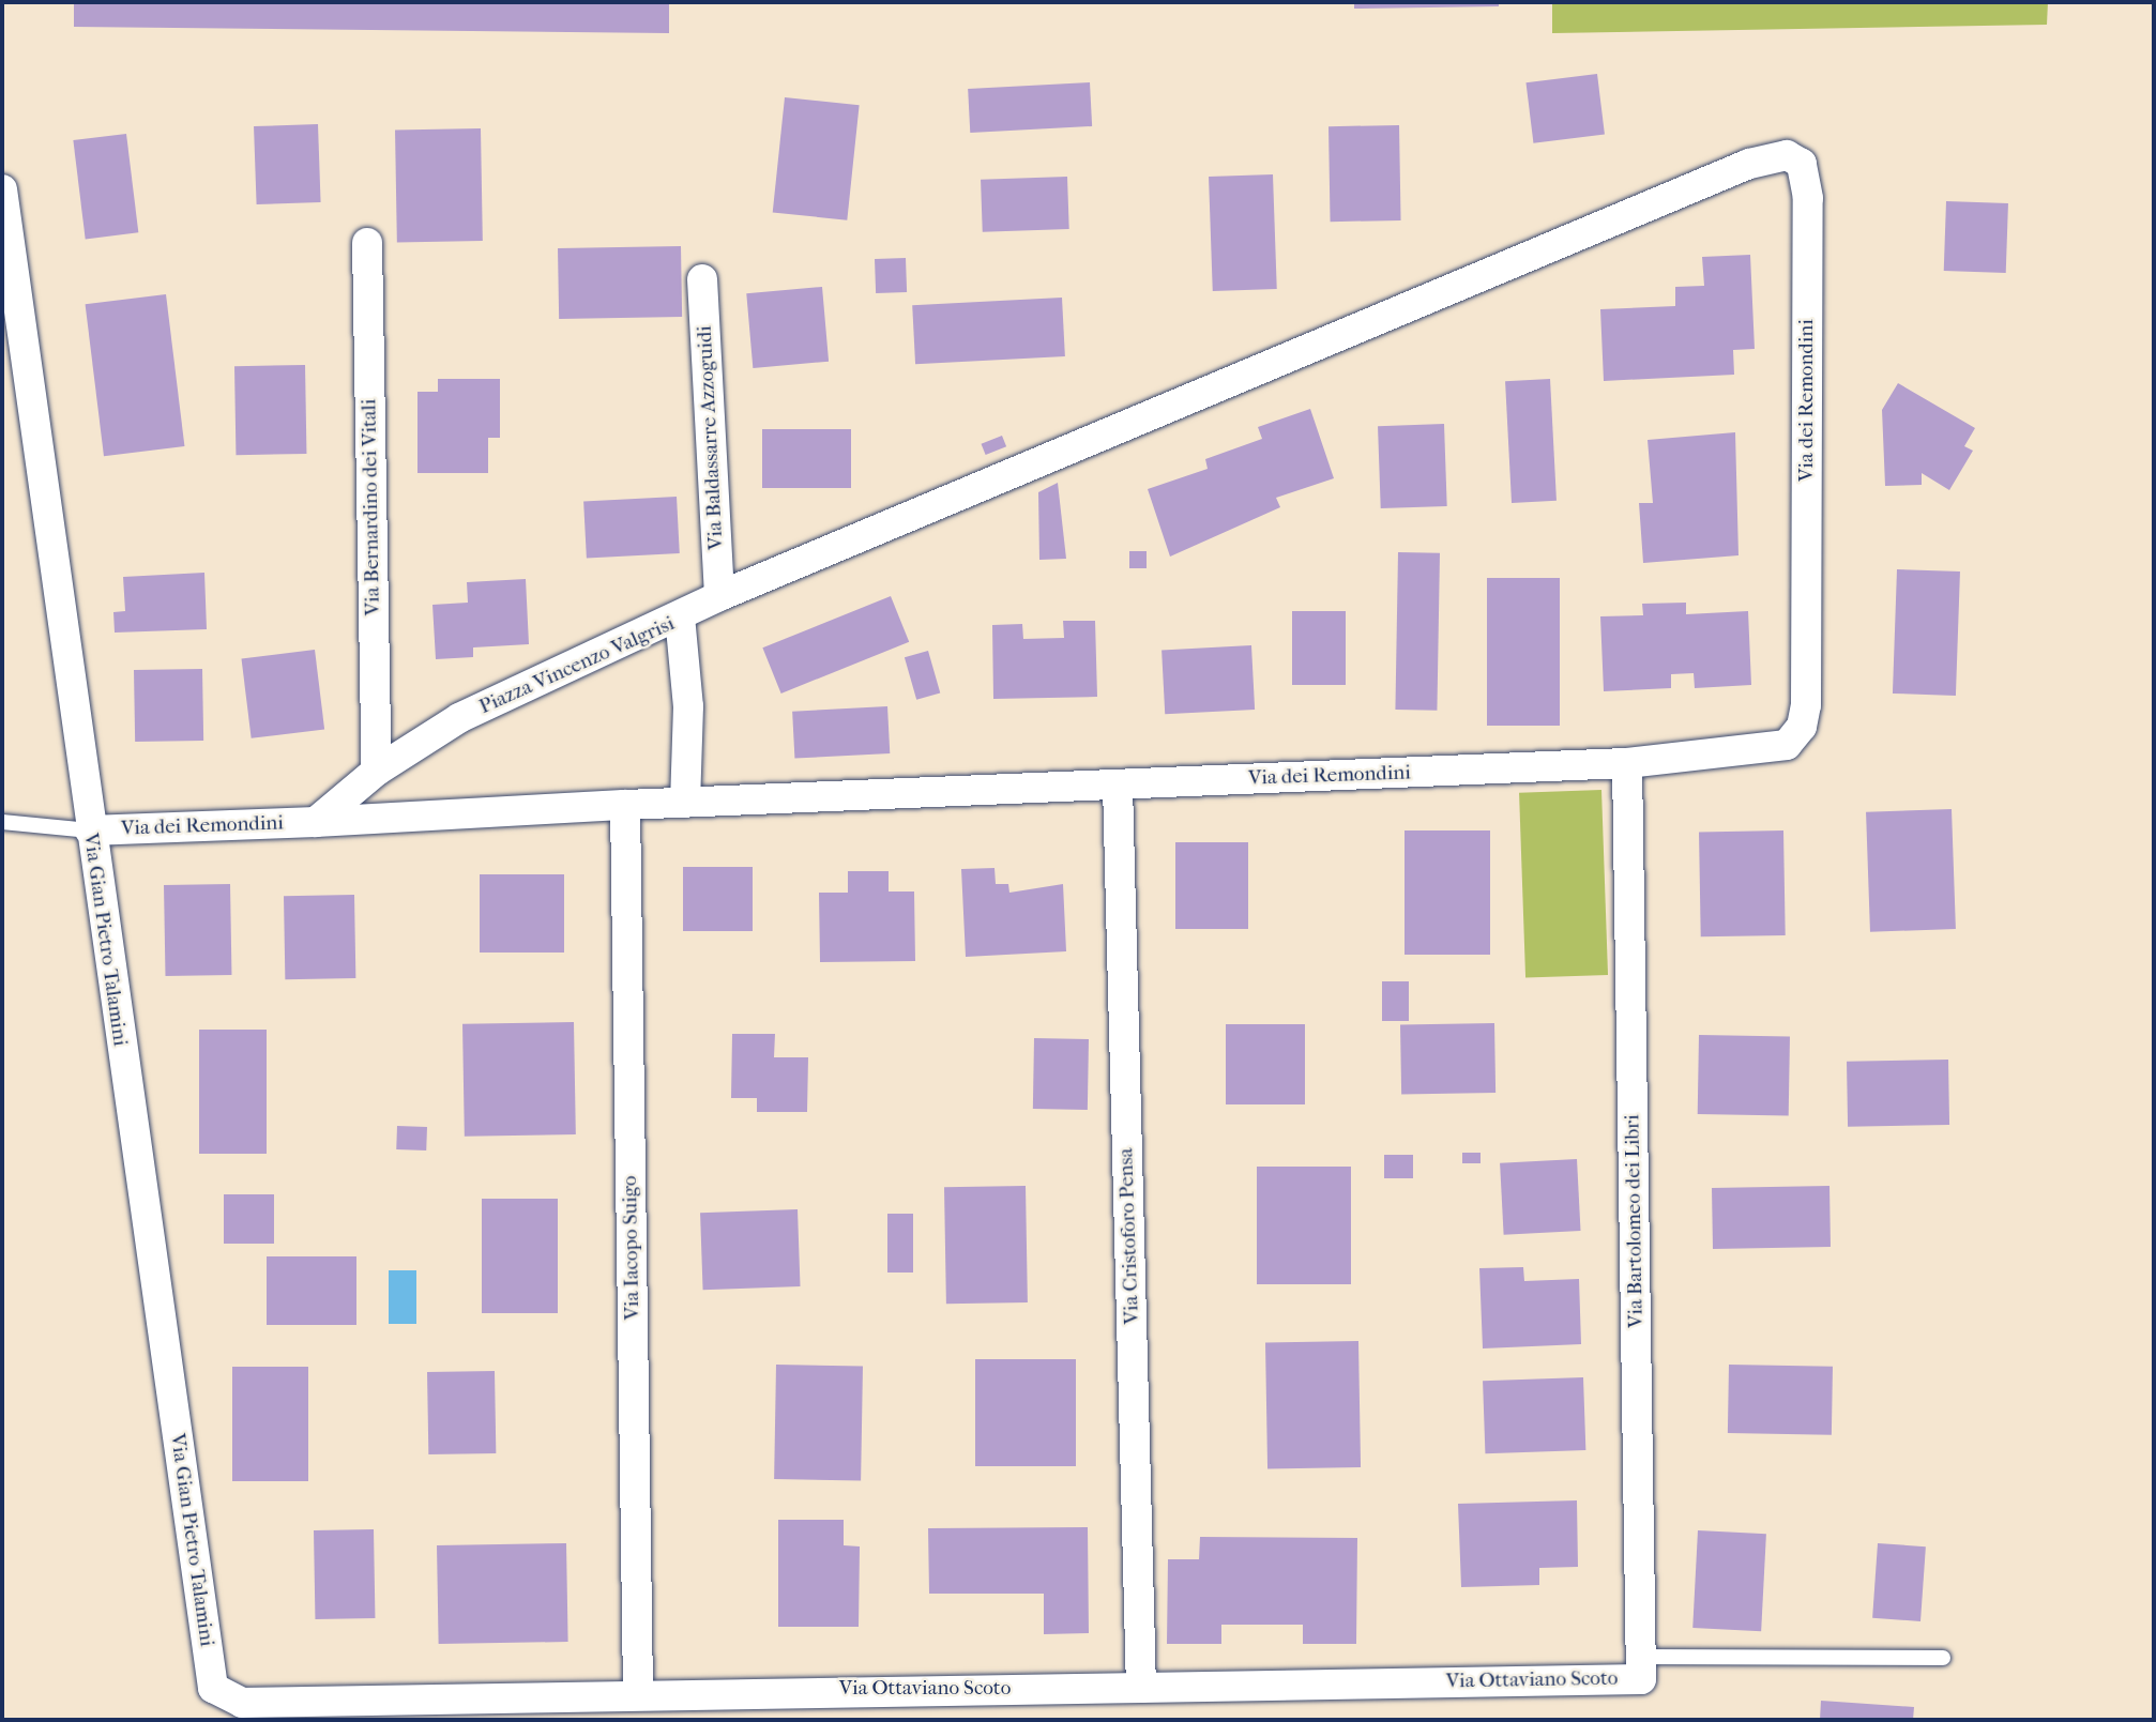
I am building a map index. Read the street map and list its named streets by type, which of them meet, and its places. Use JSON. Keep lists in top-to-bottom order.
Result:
{
  "streets": {
    "street": [
      "Via dei Remondini",
      "Via Baldassarre Azzoguidi",
      "Via Bernardino dei Vitali",
      "Piazza Vincenzo Valgrisi",
      "Via Gian Pietro Talamini",
      "Via Bartolomeo dei Libri",
      "Via Cristoforo Pensa",
      "Via Iacopo Suigo",
      "Via Ottaviano Scoto"
    ]
  },
  "crossings": [
    ["Via dei Remondini", "Via Baldassarre Azzoguidi"],
    ["Via dei Remondini", "Piazza Vincenzo Valgrisi"],
    ["Via dei Remondini", "Via Gian Pietro Talamini"],
    ["Via dei Remondini", "Via Bartolomeo dei Libri"],
    ["Via dei Remondini", "Via Cristoforo Pensa"],
    ["Via Bernardino dei Vitali", "Piazza Vincenzo Valgrisi"],
    ["Via Gian Pietro Talamini", "Via Ottaviano Scoto"],
    ["Via Bartolomeo dei Libri", "Via Ottaviano Scoto"],
    ["Via Cristoforo Pensa", "Via Ottaviano Scoto"],
    ["Via Iacopo Suigo", "Via Ottaviano Scoto"]
  ]
}
